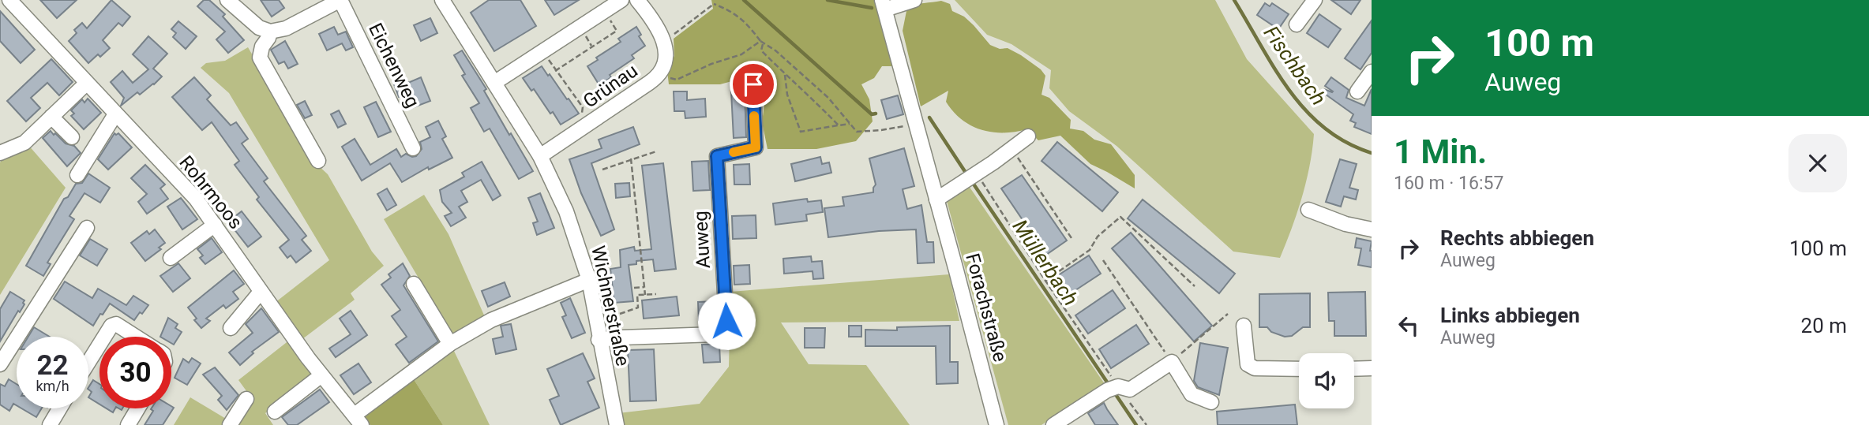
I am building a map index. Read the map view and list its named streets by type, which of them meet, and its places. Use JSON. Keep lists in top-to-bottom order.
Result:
{
  "streets": {
    "street": [
      "Eichenweg",
      "Grünau",
      "Rohrmoos",
      "Auweg",
      "Wichnerstraße",
      "Forachstraße"
    ]
  },
  "crossings": [
    ["Grünau", "Wichnerstraße"],
    ["Auweg", "Wichnerstraße"]
  ],
  "water": ["Fischbach", "Müllerbach"],
  "page": {
    "turn": ["100 m", "Auweg"],
    "heading": ["1 Min.", "160 m · 16:57"],
    "list": [
      {
        "name": "Rechts abbiegen",
        "note": "Auweg",
        "value": "100 m"
      },
      {
        "name": "Links abbiegen",
        "note": "Auweg",
        "value": "20 m"
      }
    ],
    "speed": "22 km/h",
    "limit": "30"
  }
}
